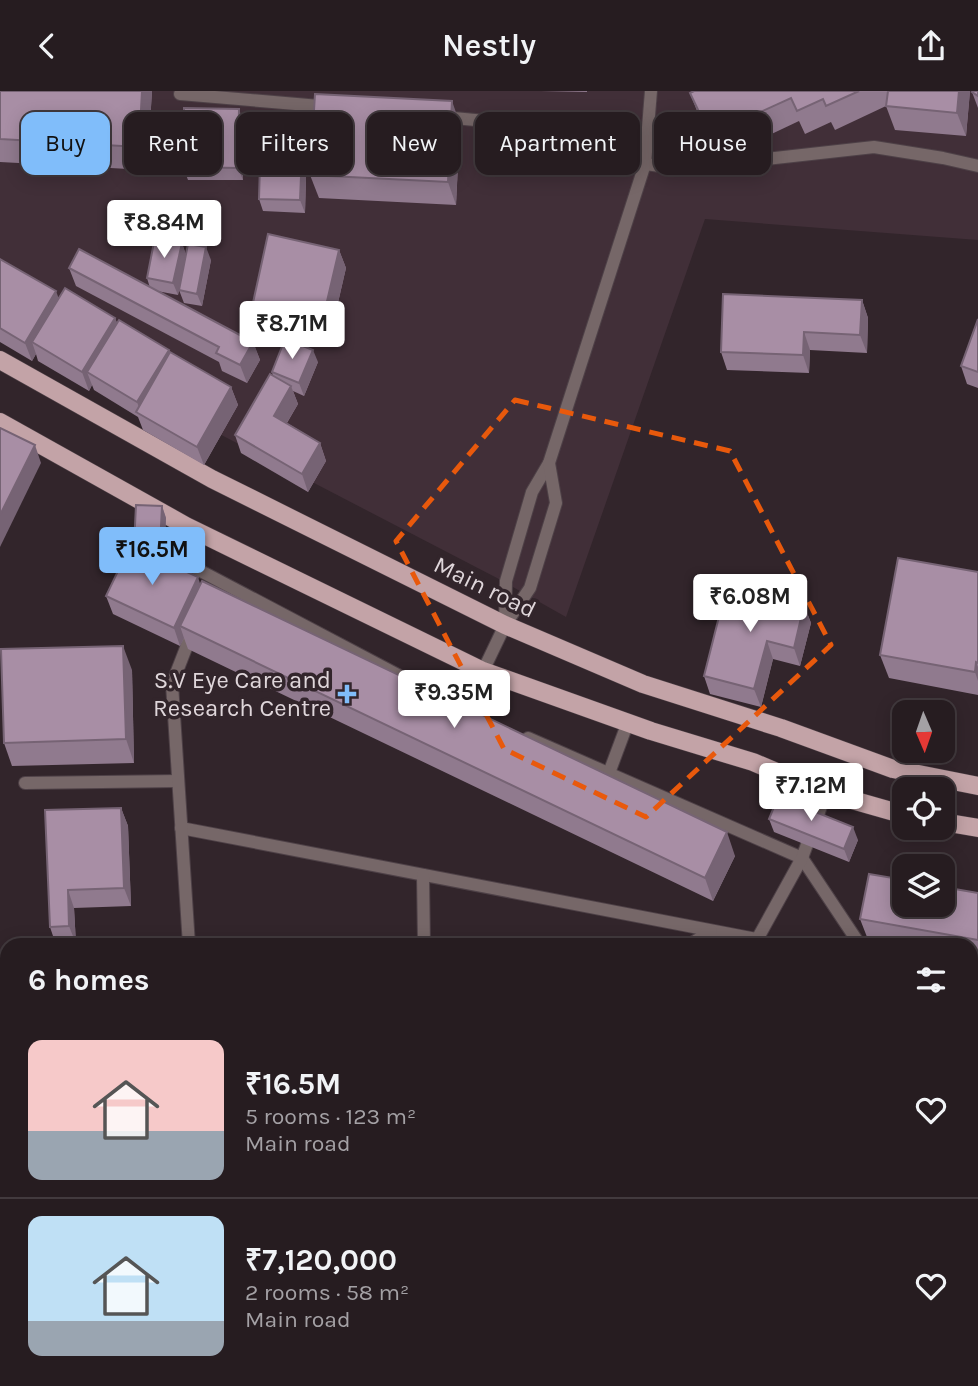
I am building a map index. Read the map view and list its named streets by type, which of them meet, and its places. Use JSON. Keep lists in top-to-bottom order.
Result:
{
  "streets": {
    "main road": ["Main road"]
  },
  "places": {
    "health": ["S.V Eye Care and Research Centre"]
  },
  "north": "bottom",
  "page": {
    "header": "Nestly",
    "chip": [
      "Buy",
      "Rent",
      "Filters",
      "New",
      "Apartment",
      "House"
    ],
    "price": [
      "₹8.84M",
      "₹8.71M",
      "₹16.5M",
      "₹6.08M",
      "₹9.35M",
      "₹7.12M"
    ],
    "heading": "6 homes",
    "list": [
      {
        "name": "₹16.5M",
        "note": "5 rooms · 123 m² · Main road"
      },
      {
        "name": "₹7,120,000",
        "note": "2 rooms · 58 m² · Main road"
      }
    ]
  }
}
